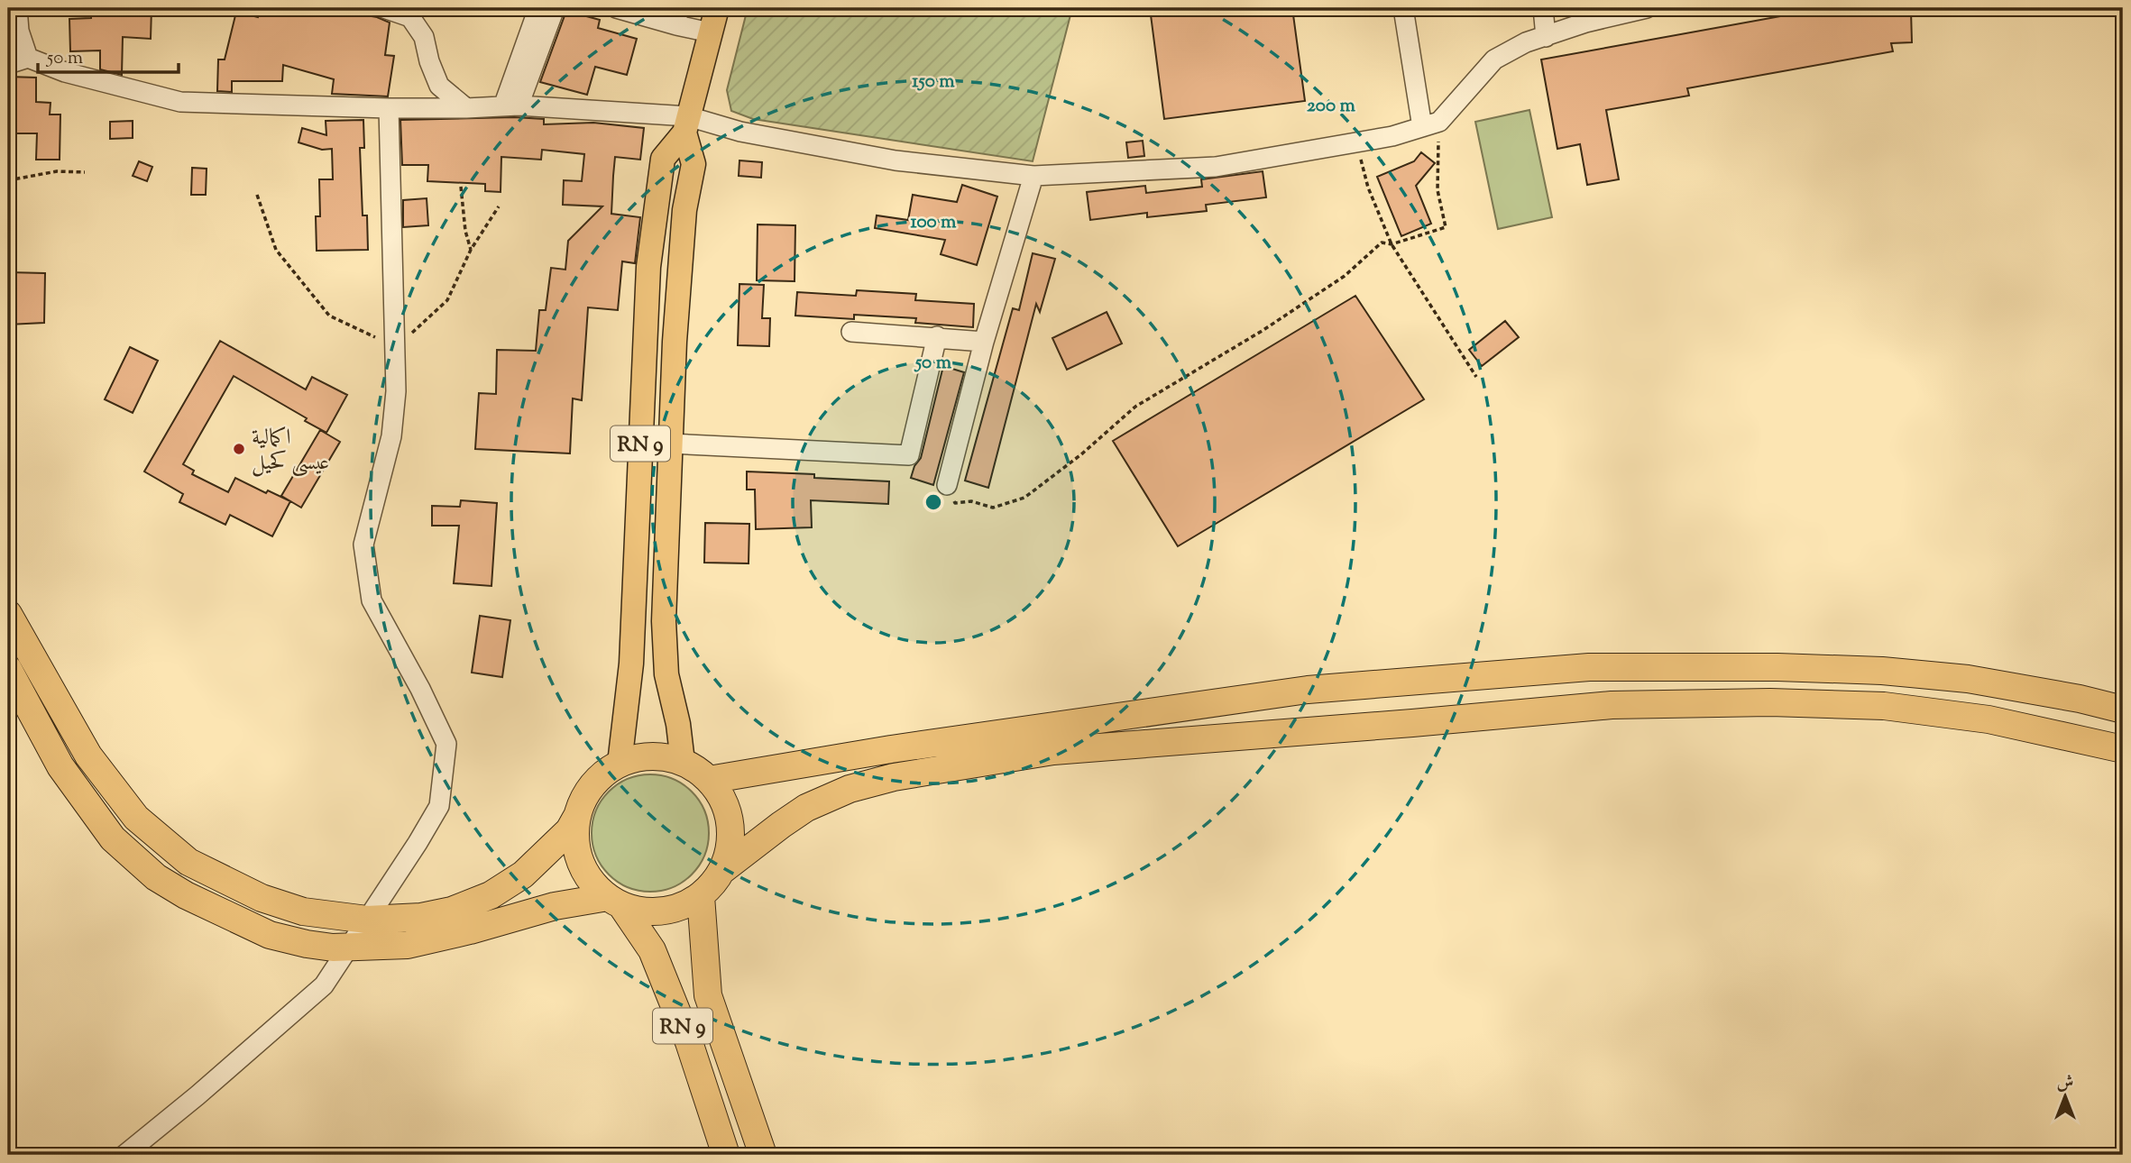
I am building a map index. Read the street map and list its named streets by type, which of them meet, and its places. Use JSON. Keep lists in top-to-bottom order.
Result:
{
  "streets": {
    "highway": ["RN 9"]
  },
  "places": ["اكمالية عيسى كحيل"],
  "scale_bar": "50 m",
  "north": "top",
  "rings": [
    "150 m",
    "200 m",
    "100 m",
    "50 m"
  ]
}
